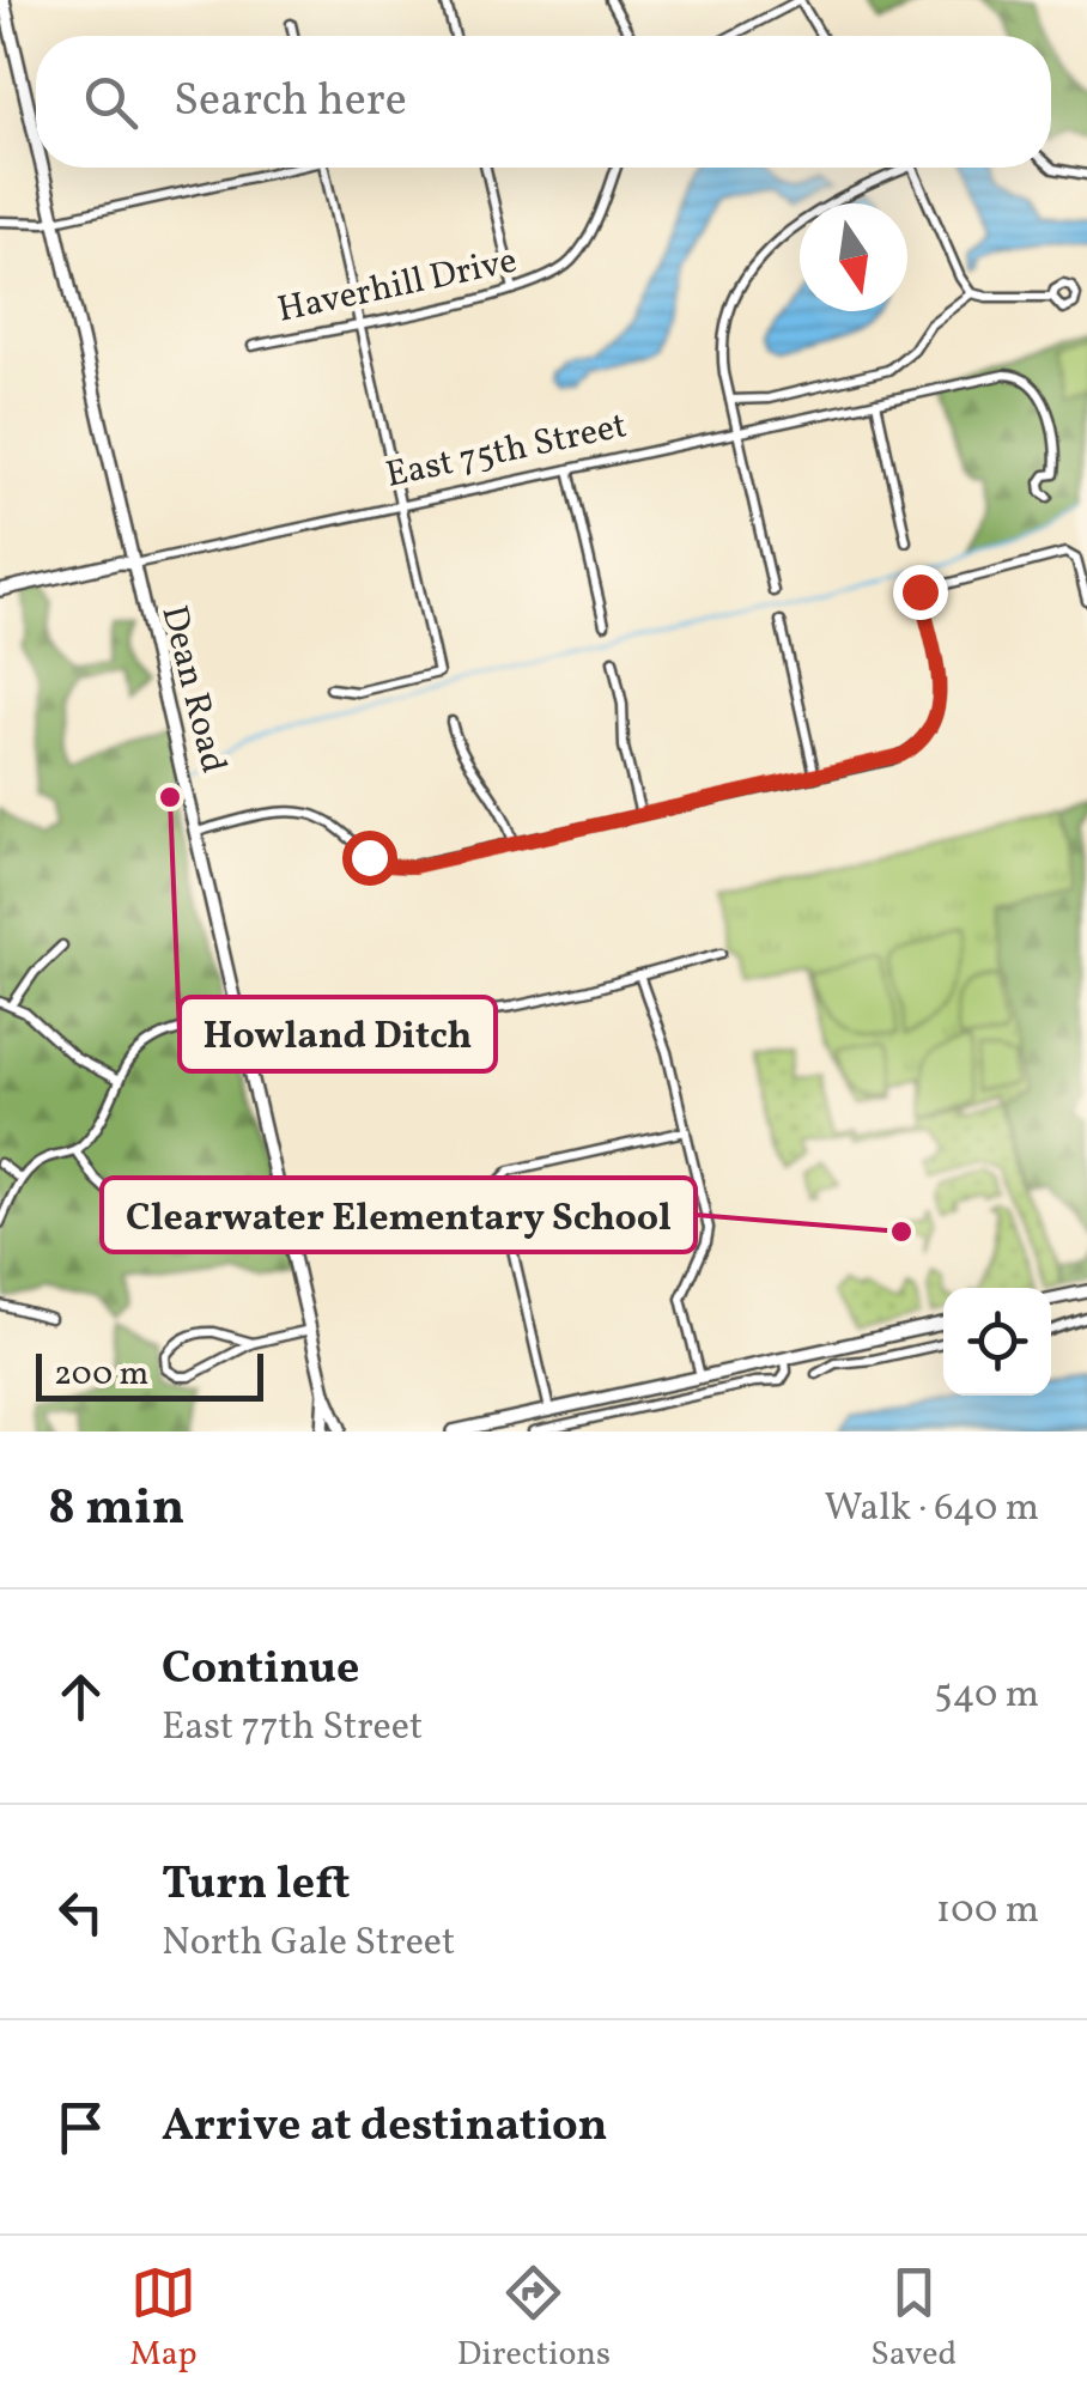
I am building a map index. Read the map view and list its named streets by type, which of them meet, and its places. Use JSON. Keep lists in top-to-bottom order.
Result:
{
  "streets": {
    "street": ["Haverhill Drive", "East 75th Street", "Dean Road"]
  },
  "crossings": [
    ["East 75th Street", "Dean Road"]
  ],
  "places": ["Howland Ditch", "Clearwater Elementary School"],
  "scale_bar": "200 m",
  "north": "bottom",
  "page": {
    "search": "Search here",
    "scale": "200 m",
    "heading": ["8 min", "Walk · 640 m"],
    "list": [
      ["Continue", "East 77th Street", "540 m"],
      ["Turn left", "North Gale Street", "100 m"],
      "Arrive at destination"
    ],
    "nav": ["Map", "Directions", "Saved"]
  }
}
